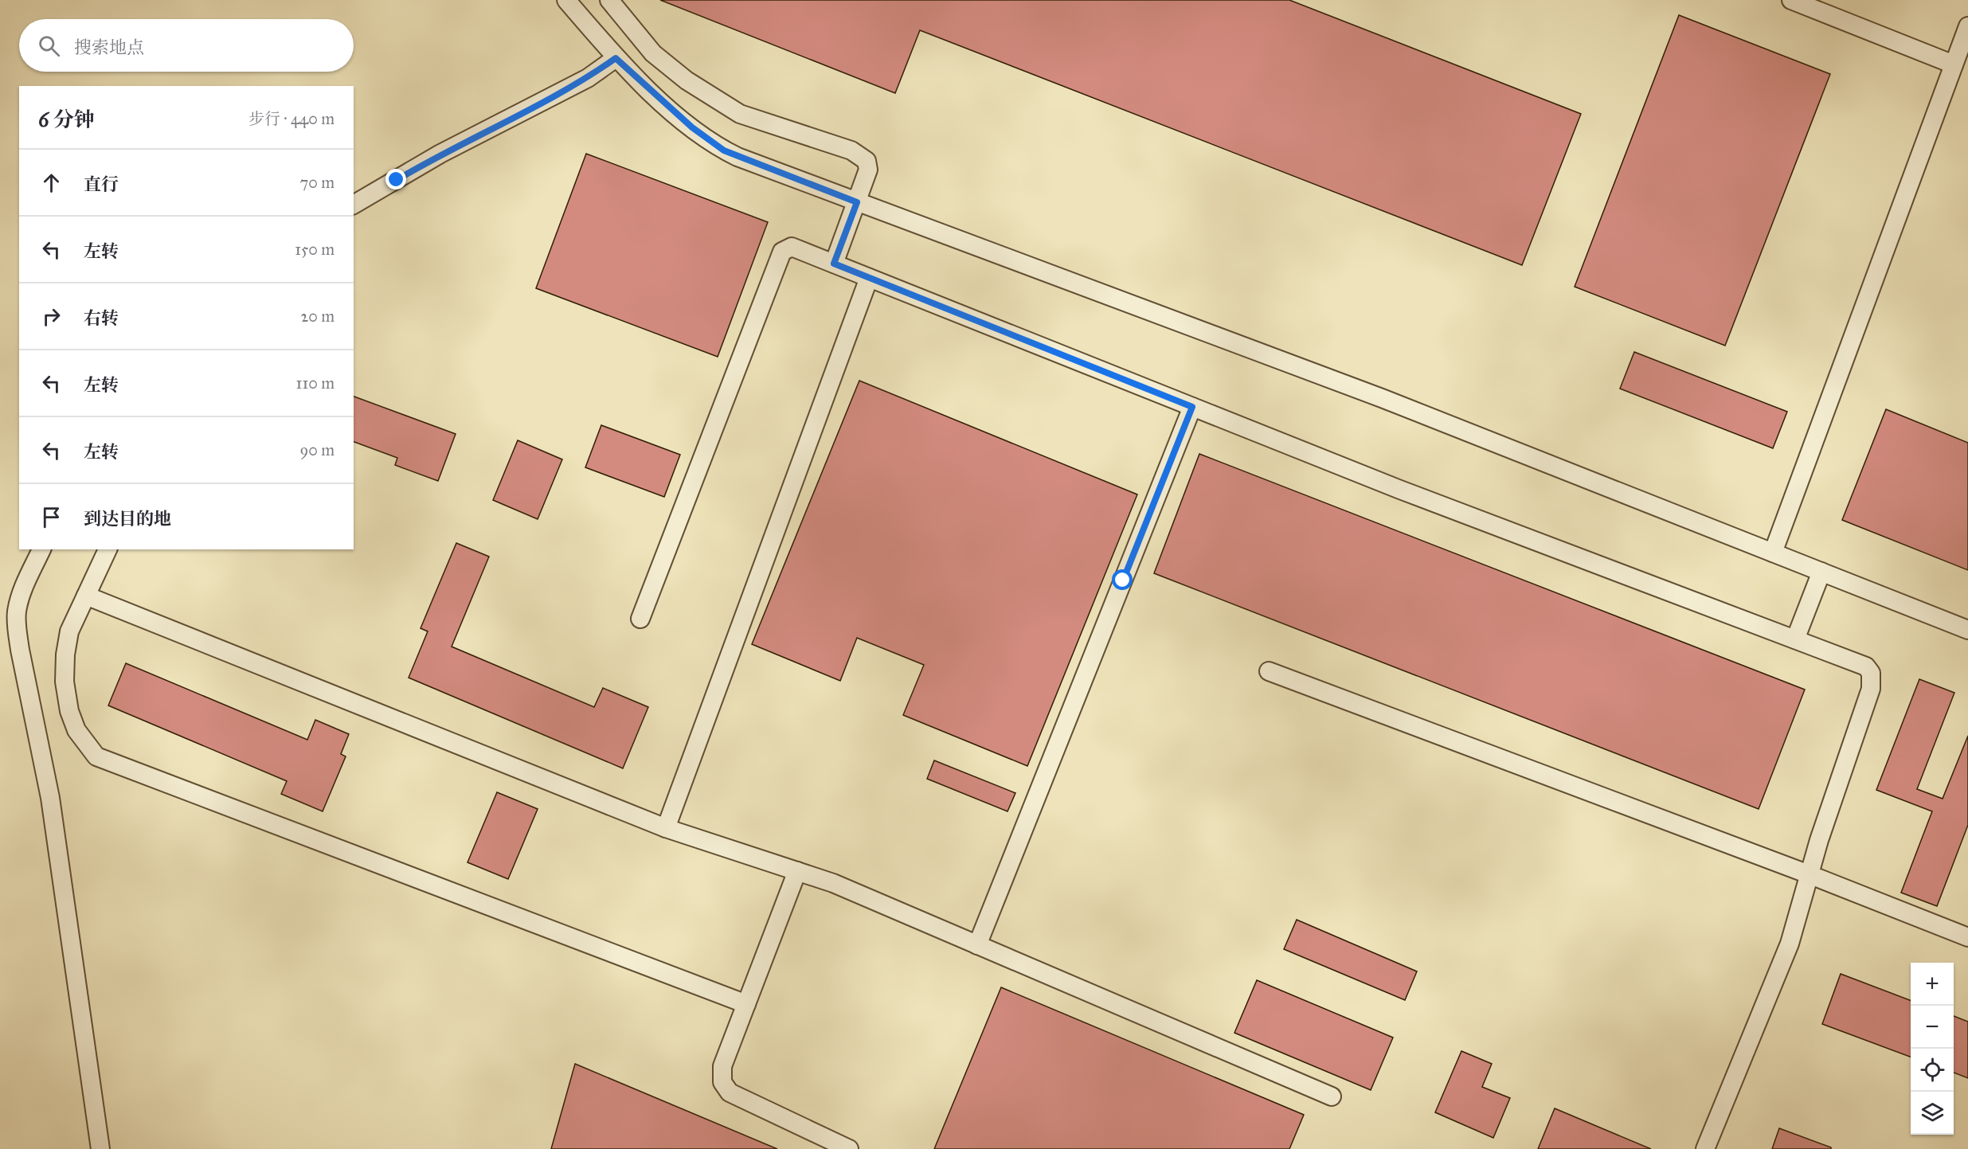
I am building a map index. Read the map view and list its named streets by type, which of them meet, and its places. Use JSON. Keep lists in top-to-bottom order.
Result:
{
  "page": {
    "search": "搜索地点",
    "heading": ["6 分钟", "步行 · 440 m"],
    "list": [
      ["直行", "70 m"],
      ["左转", "150 m"],
      ["右转", "20 m"],
      ["左转", "110 m"],
      ["左转", "90 m"],
      "到达目的地"
    ],
    "map_buttons": ["+", "−"]
  }
}
